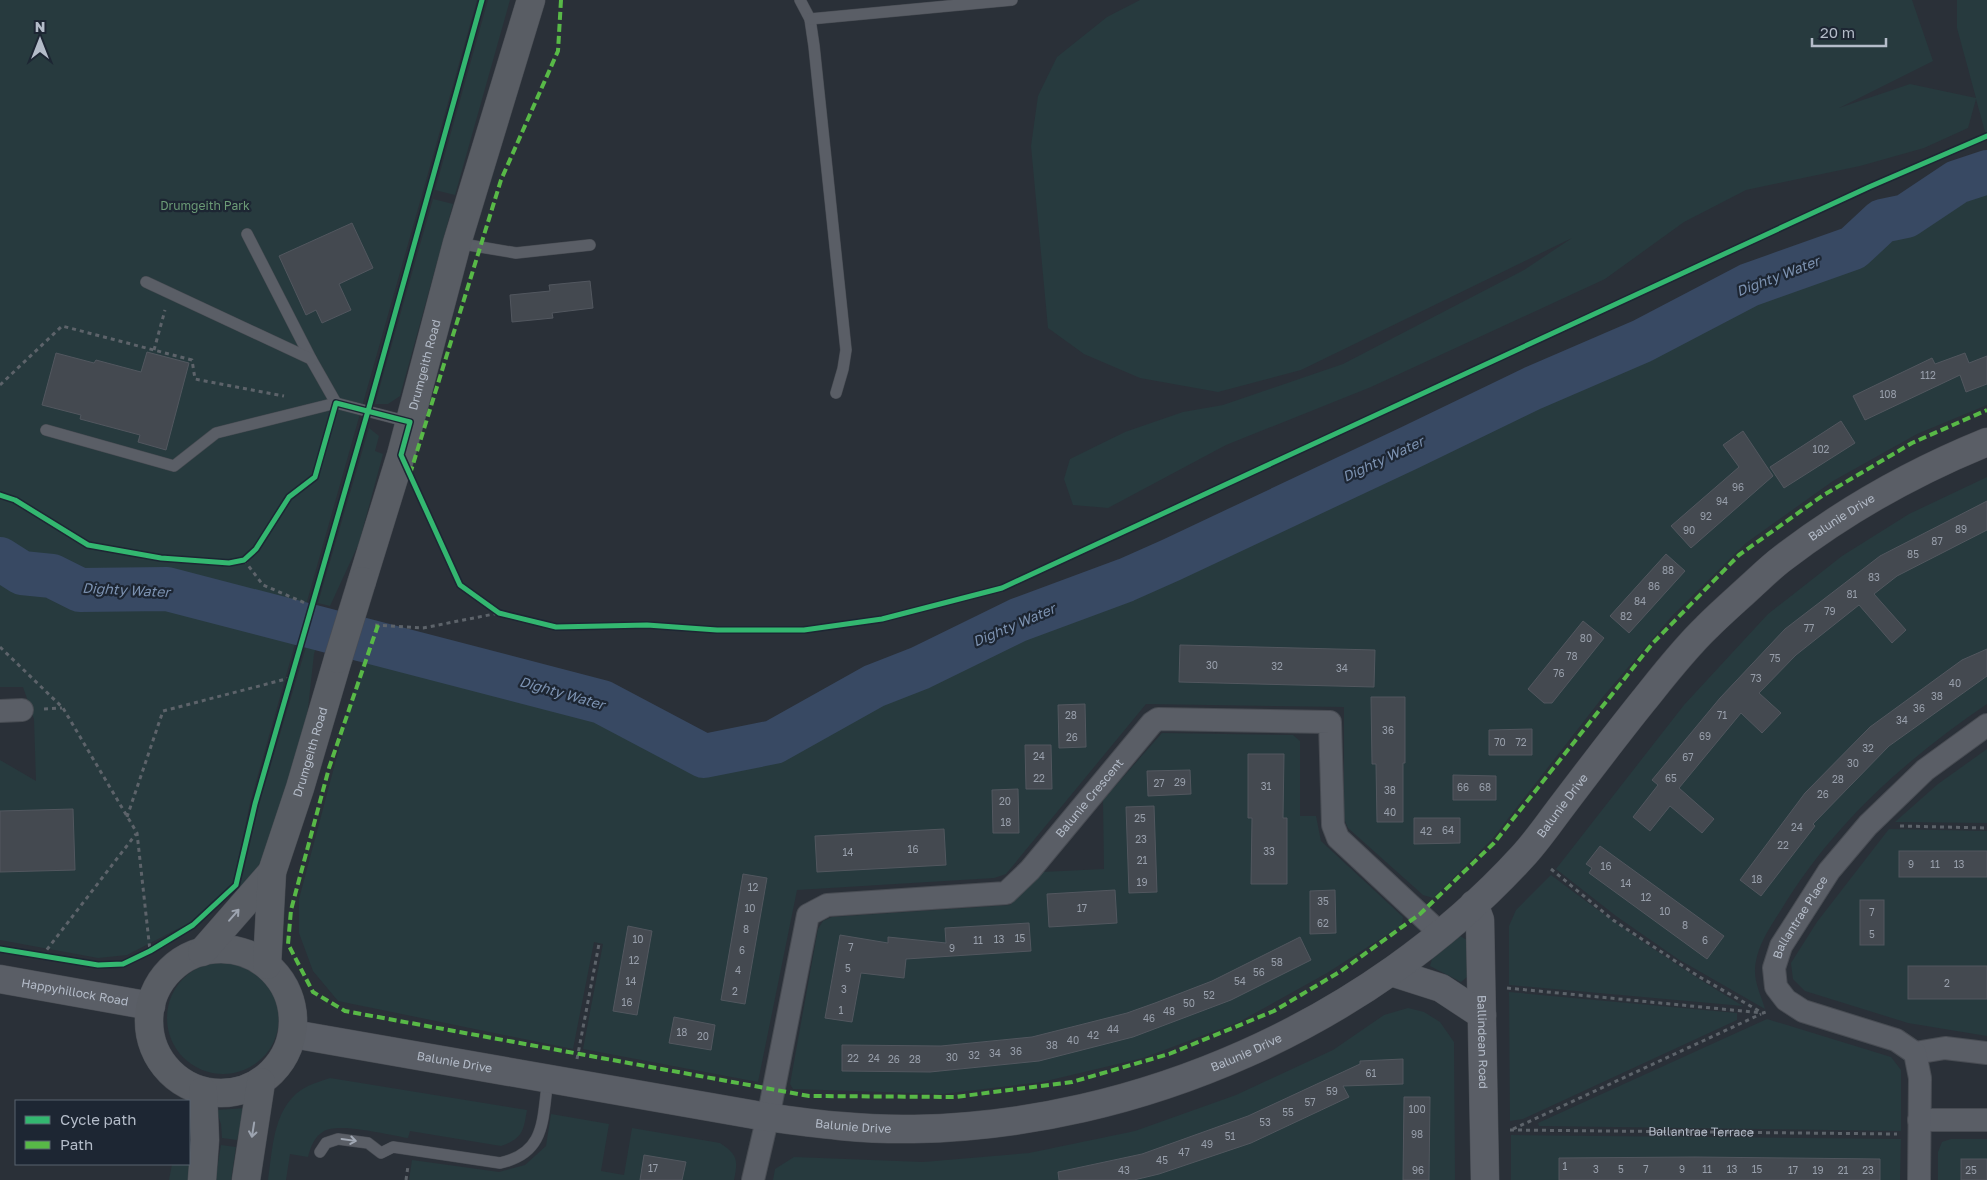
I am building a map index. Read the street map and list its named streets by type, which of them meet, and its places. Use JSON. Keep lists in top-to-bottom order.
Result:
{
  "streets": {
    "main road": ["Drumgeith Road"],
    "street": [
      "Balunie Drive",
      "Balunie Crescent",
      "Ballantrae Place",
      "Happyhillock Road",
      "Ballindean Road"
    ],
    "path": ["Ballantrae Terrace"]
  },
  "crossings": [
    ["Drumgeith Road", "Balunie Drive"],
    ["Drumgeith Road", "Happyhillock Road"],
    ["Balunie Drive", "Balunie Crescent"],
    ["Balunie Drive", "Happyhillock Road"],
    ["Balunie Drive", "Ballindean Road"],
    ["Ballindean Road", "Ballantrae Terrace"]
  ],
  "water": ["Dighty Water"],
  "parks": ["Drumgeith Park"],
  "house_numbers": [
    "112",
    "108",
    "102",
    "96",
    "94",
    "92",
    "89",
    "90",
    "87",
    "85",
    "88",
    "83",
    "86",
    "81",
    "84",
    "79",
    "82",
    "77",
    "80",
    "78",
    "75",
    "30",
    "32",
    "34",
    "76",
    "73",
    "40",
    "38",
    "36",
    "28",
    "71",
    "34",
    "36",
    "69",
    "26",
    "70",
    "72",
    "32",
    "24",
    "67",
    "30",
    "22",
    "65",
    "28",
    "29",
    "27",
    "31",
    "66",
    "68",
    "38",
    "26",
    "20",
    "40",
    "25",
    "18",
    "24",
    "64",
    "42",
    "23",
    "22",
    "16",
    "33",
    "14",
    "21",
    "9",
    "11",
    "13",
    "16",
    "18",
    "19",
    "14",
    "12",
    "12",
    "35",
    "10",
    "17",
    "10",
    "7",
    "62",
    "8",
    "8",
    "5",
    "15",
    "10",
    "13",
    "11",
    "6",
    "7",
    "9",
    "6",
    "12",
    "58",
    "5",
    "4",
    "56",
    "14",
    "54",
    "2",
    "3",
    "2",
    "52",
    "16",
    "50",
    "1",
    "48",
    "46",
    "44",
    "18",
    "42",
    "20",
    "40",
    "38",
    "36",
    "34",
    "32",
    "30",
    "22",
    "24",
    "26",
    "28",
    "61",
    "59",
    "57",
    "100",
    "55",
    "53",
    "98",
    "51",
    "49",
    "47",
    "45",
    "1",
    "17",
    "3",
    "5",
    "7",
    "9",
    "11",
    "13",
    "15",
    "43",
    "96",
    "17",
    "19",
    "21",
    "23",
    "25"
  ],
  "legend": ["Cycle path", "Path"],
  "scale_bar": "20 m",
  "north": "top"
}
